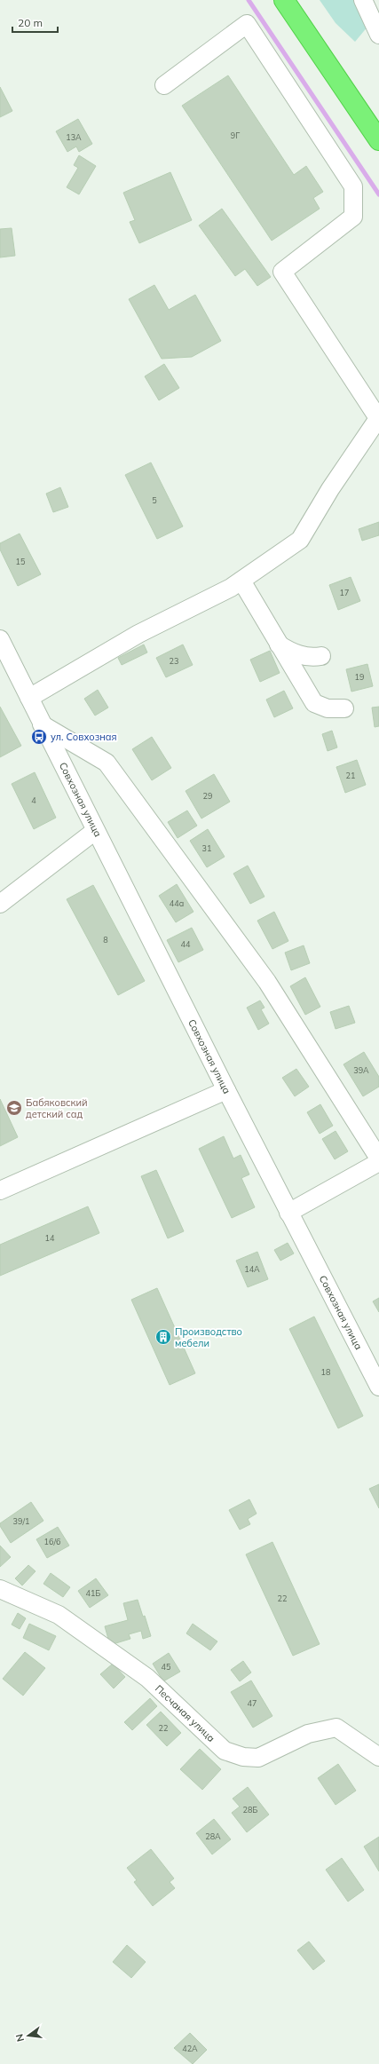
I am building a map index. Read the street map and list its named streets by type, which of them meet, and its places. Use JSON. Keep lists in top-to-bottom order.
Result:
{
  "streets": {
    "street": ["Совхозная улица", "Песчаная улица"]
  },
  "places": {
    "bus stop": ["ул. Совхозная"],
    "school or university": ["Бабяковский детский сад"],
    "building": ["Производство мебели"]
  },
  "house_numbers": [
    "9Г",
    "13А",
    "5",
    "15",
    "17",
    "23",
    "19",
    "21",
    "29",
    "4",
    "31",
    "44а",
    "8",
    "44",
    "39А",
    "14",
    "14А",
    "18",
    "39/1",
    "16/6",
    "41Б",
    "22",
    "45",
    "47",
    "22",
    "28Б",
    "28А",
    "42А"
  ],
  "scale_bar": "20 m",
  "north": "left"
}
